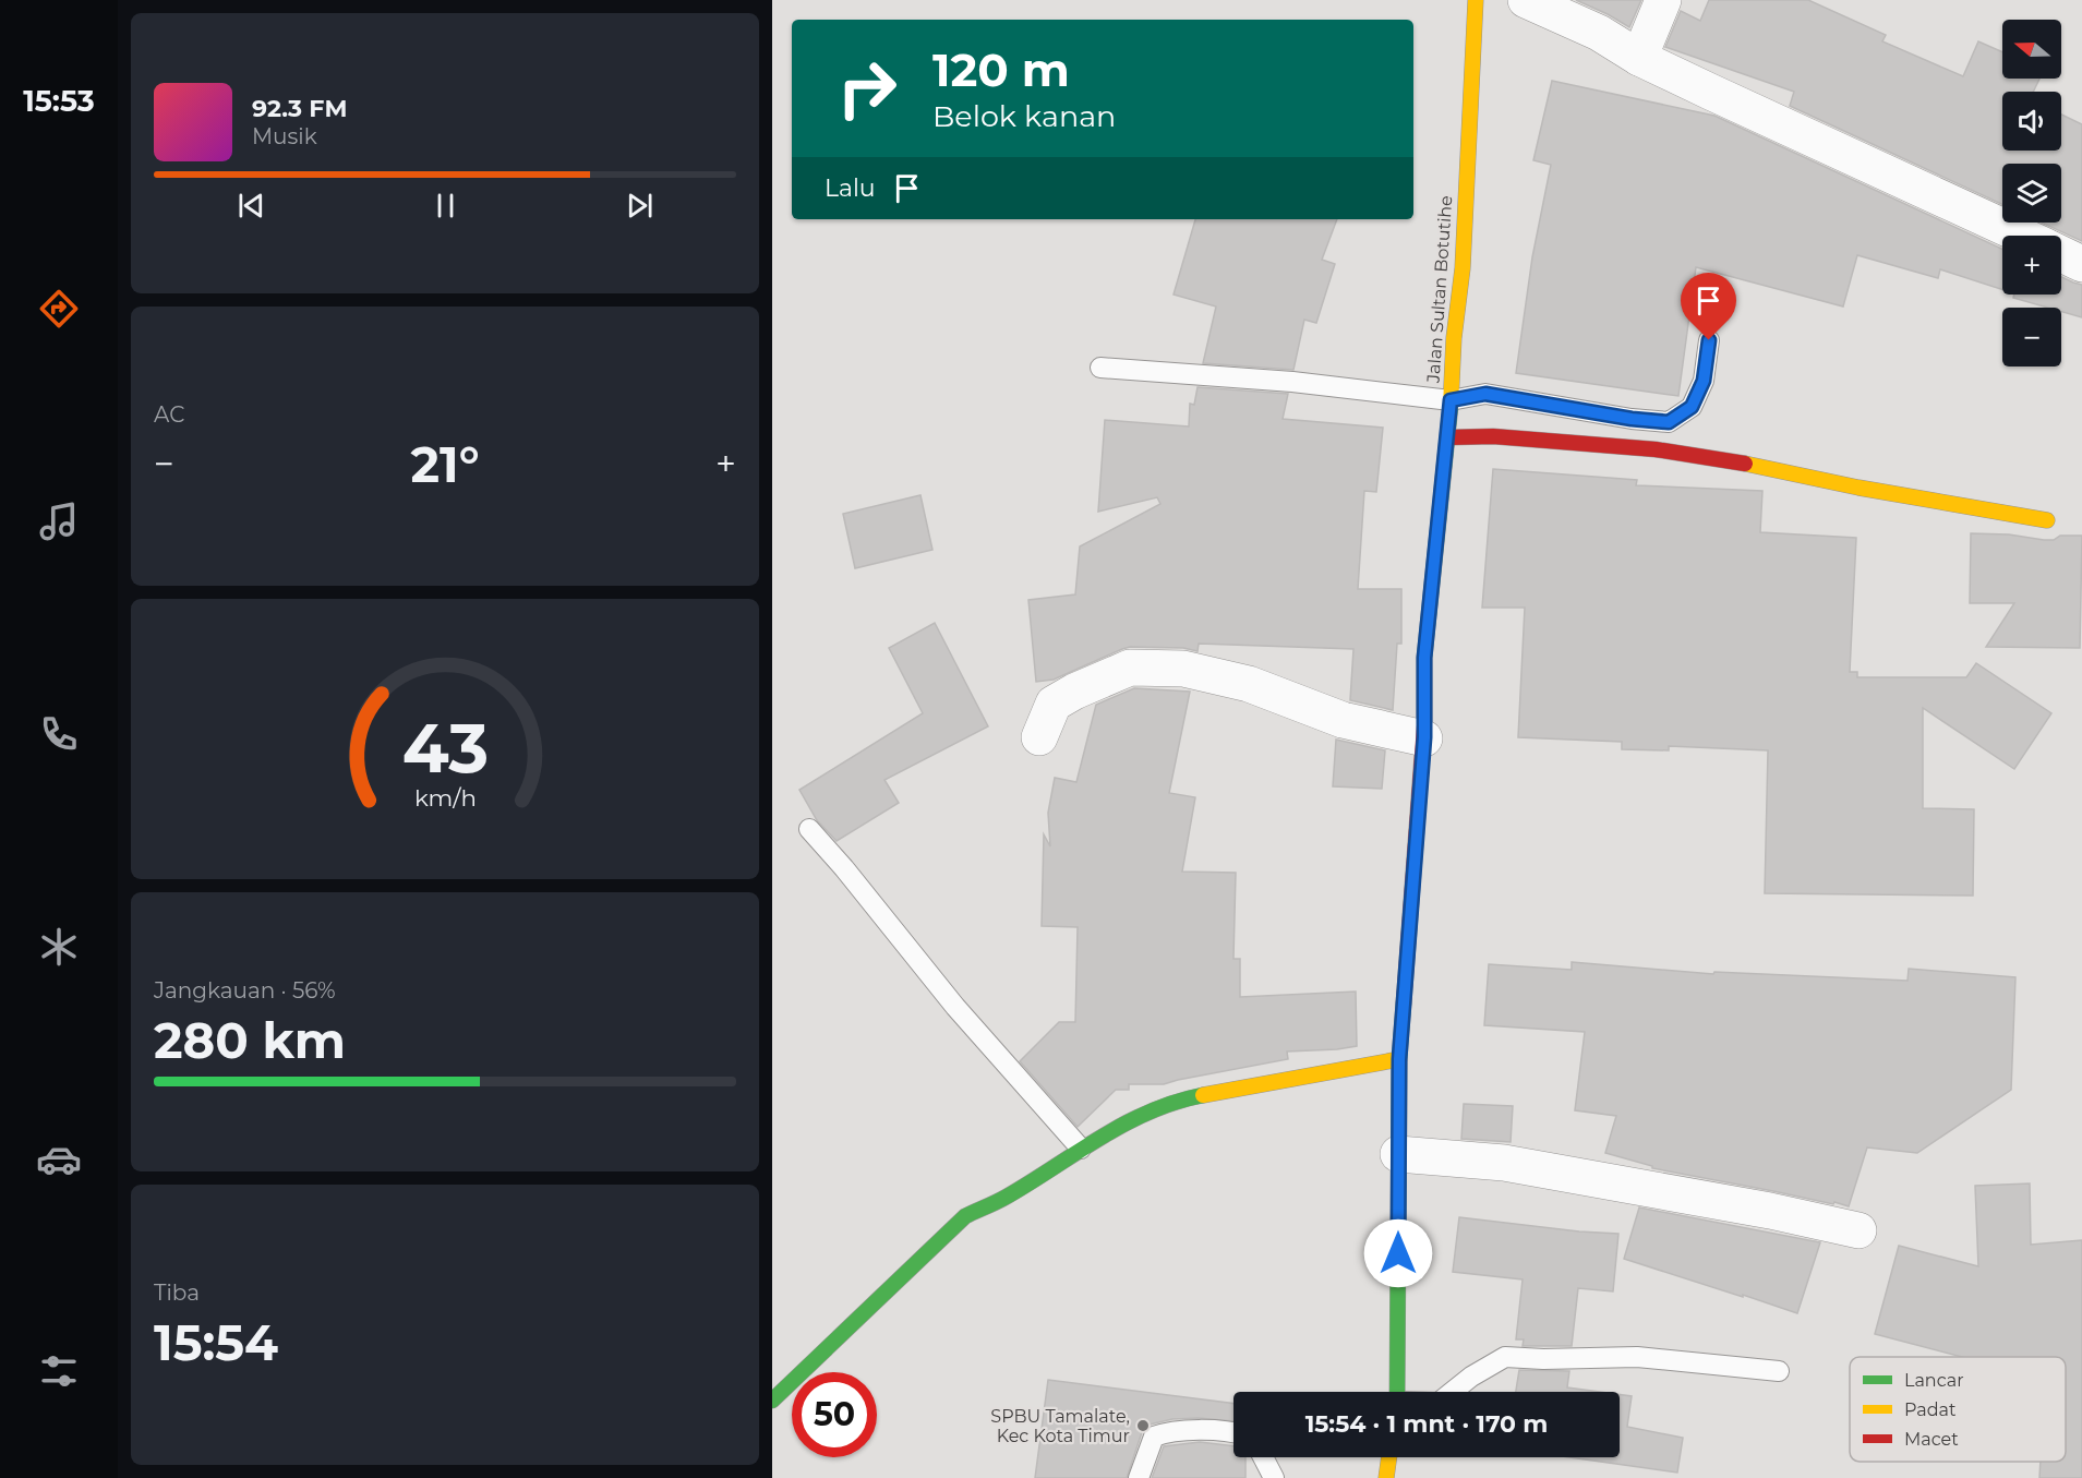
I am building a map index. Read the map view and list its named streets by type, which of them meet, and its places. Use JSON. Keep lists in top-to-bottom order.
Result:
{
  "streets": {
    "main road": ["Jalan Sultan Botutihe"]
  },
  "places": ["SPBU Tamalate, Kec Kota Timur"],
  "legend": ["Lancar", "Padat", "Macet"],
  "north": "left",
  "page": {
    "tabs": "15:53",
    "map_buttons": ["+", "−"],
    "turn": ["120 m", "Belok kanan"],
    "song": ["92.3 FM", "Musik"],
    "then": "Lalu",
    "tile": [
      "AC",
      ["Jangkauan · 56%", "280 km"],
      ["Tiba", "15:54"]
    ],
    "heat": ["−", "21°", "+"],
    "limit": "50",
    "trip": "15:54 · 1 mnt · 170 m",
    "gauge": ["43", "km/h"]
  }
}
